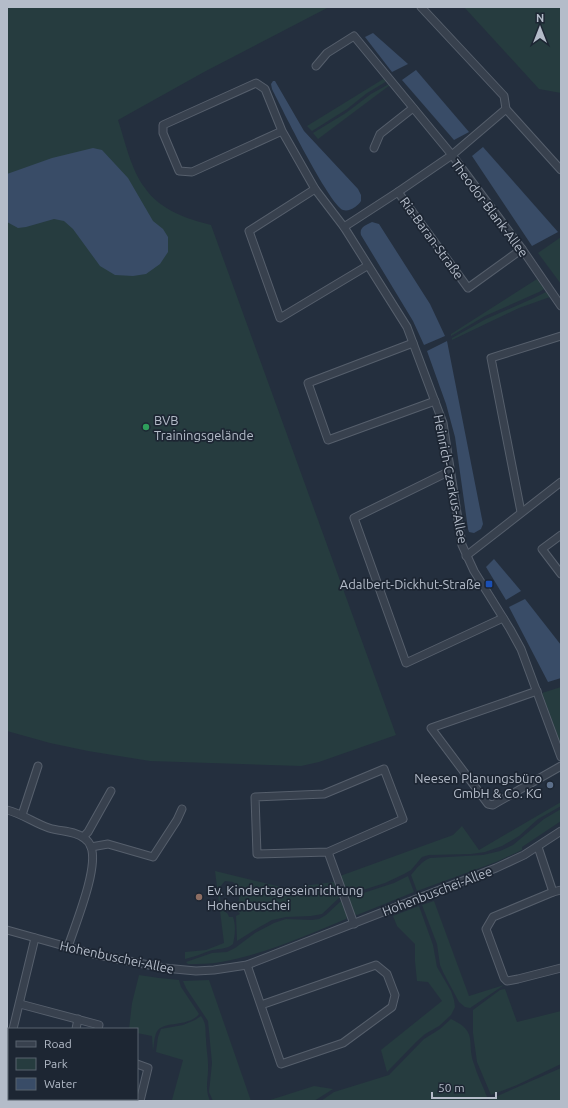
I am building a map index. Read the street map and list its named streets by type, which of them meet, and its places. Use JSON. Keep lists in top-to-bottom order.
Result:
{
  "streets": {
    "street": [
      "Theodor-Blank-Allee",
      "Ria-Baran-Straße",
      "Heinrich-Czerkus-Allee",
      "Hohenbuschei-Allee"
    ]
  },
  "crossings": [
    ["Theodor-Blank-Allee", "Ria-Baran-Straße"],
    ["Theodor-Blank-Allee", "Heinrich-Czerkus-Allee"]
  ],
  "places": {
    "other": ["BVB Trainingsgelände", "Neesen Planungsbüro GmbH & Co. KG", "Ev. Kindertageseinrichtung Hohenbuschei"],
    "transit": ["Adalbert-Dickhut-Straße"]
  },
  "legend": ["Road", "Park", "Water"],
  "scale_bar": "50 m",
  "north": "top"
}
